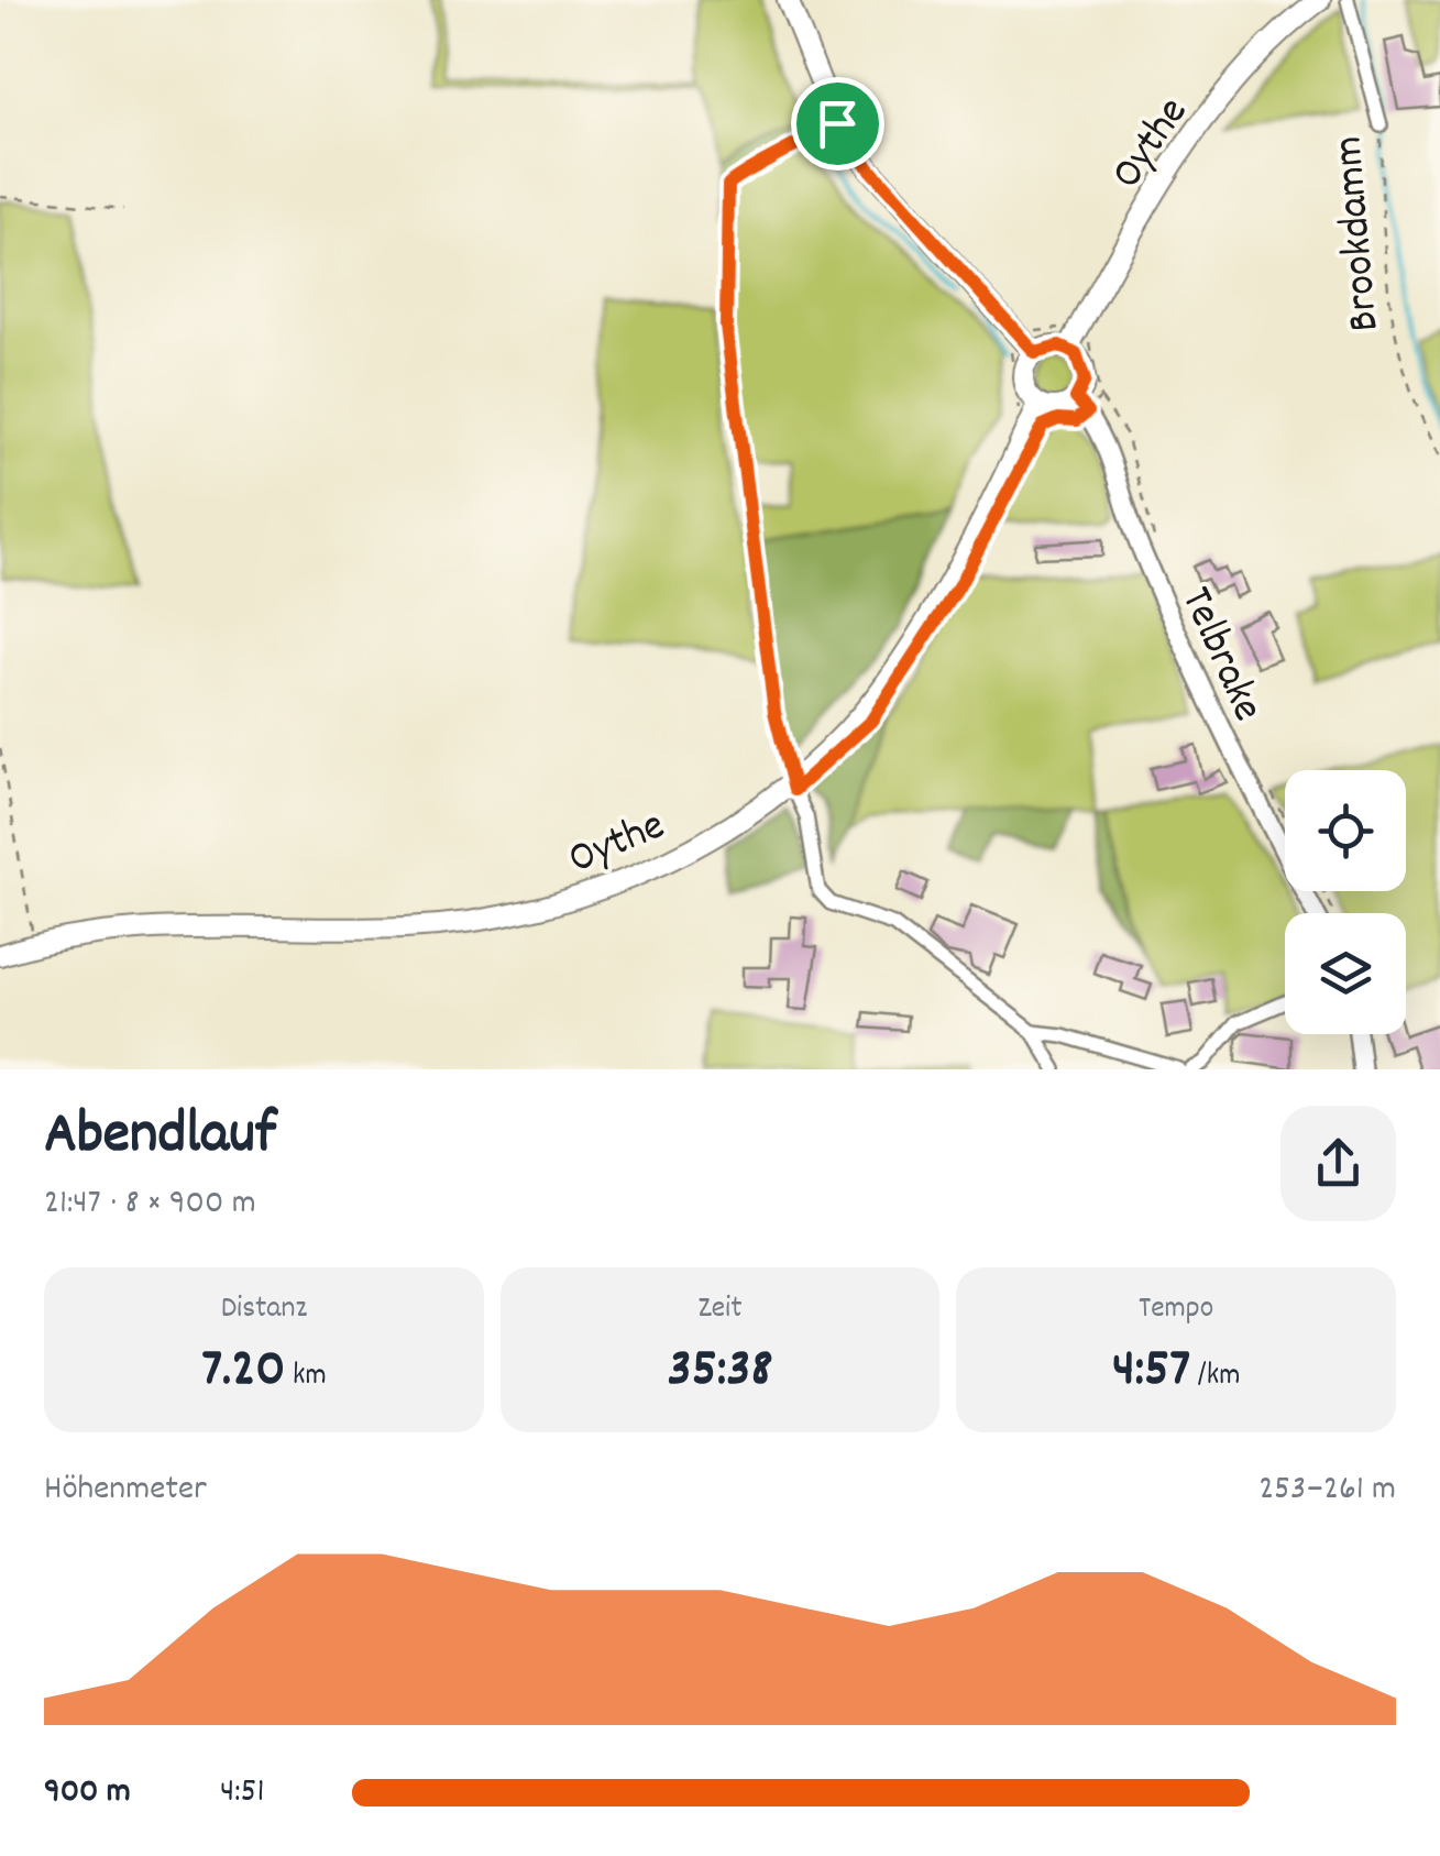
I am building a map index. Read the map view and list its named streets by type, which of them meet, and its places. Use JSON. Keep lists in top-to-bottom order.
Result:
{
  "streets": {
    "main road": ["Oythe"],
    "street": ["Brookdamm", "Telbrake"]
  },
  "crossings": [
    ["Oythe", "Telbrake"]
  ],
  "page": {
    "heading": ["Abendlauf", "21:47 · 8 × 900 m"],
    "stats": [
      ["Distanz", "7.20 km"],
      ["Zeit", "35:38"],
      ["Tempo", "4:57 /km"]
    ],
    "chart": ["Höhenmeter", "253–261 m"],
    "list": [
      {
        "name": "900 m",
        "note": "4:51"
      }
    ]
  }
}
